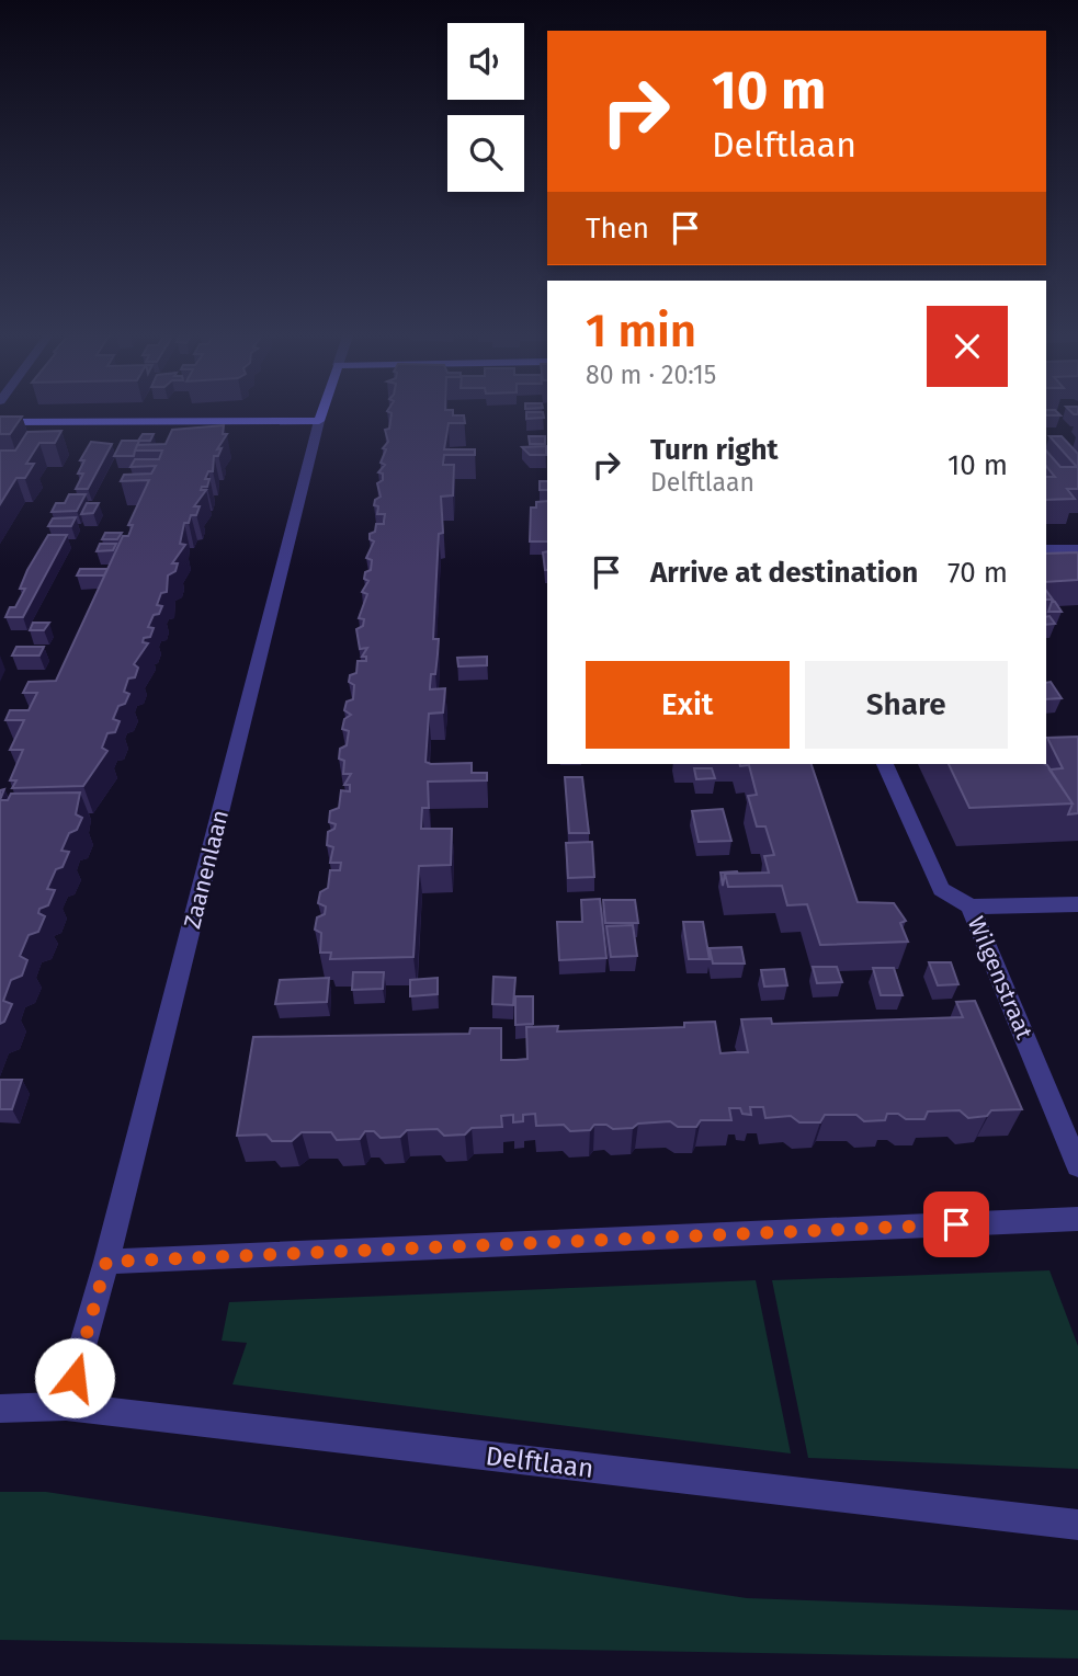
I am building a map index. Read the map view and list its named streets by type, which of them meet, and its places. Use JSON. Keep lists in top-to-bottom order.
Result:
{
  "streets": {
    "street": ["Zaanenlaan", "Wilgenstraat", "Delftlaan"]
  },
  "crossings": [
    ["Zaanenlaan", "Delftlaan"]
  ],
  "page": {
    "turn": ["10 m", "Delftlaan"],
    "then": "Then",
    "heading": ["1 min", "80 m · 20:15"],
    "list": [
      {
        "name": "Turn right",
        "note": "Delftlaan",
        "value": "10 m"
      },
      {
        "name": "Arrive at destination",
        "value": "70 m"
      }
    ],
    "buttons": ["Exit", "Share"]
  }
}
